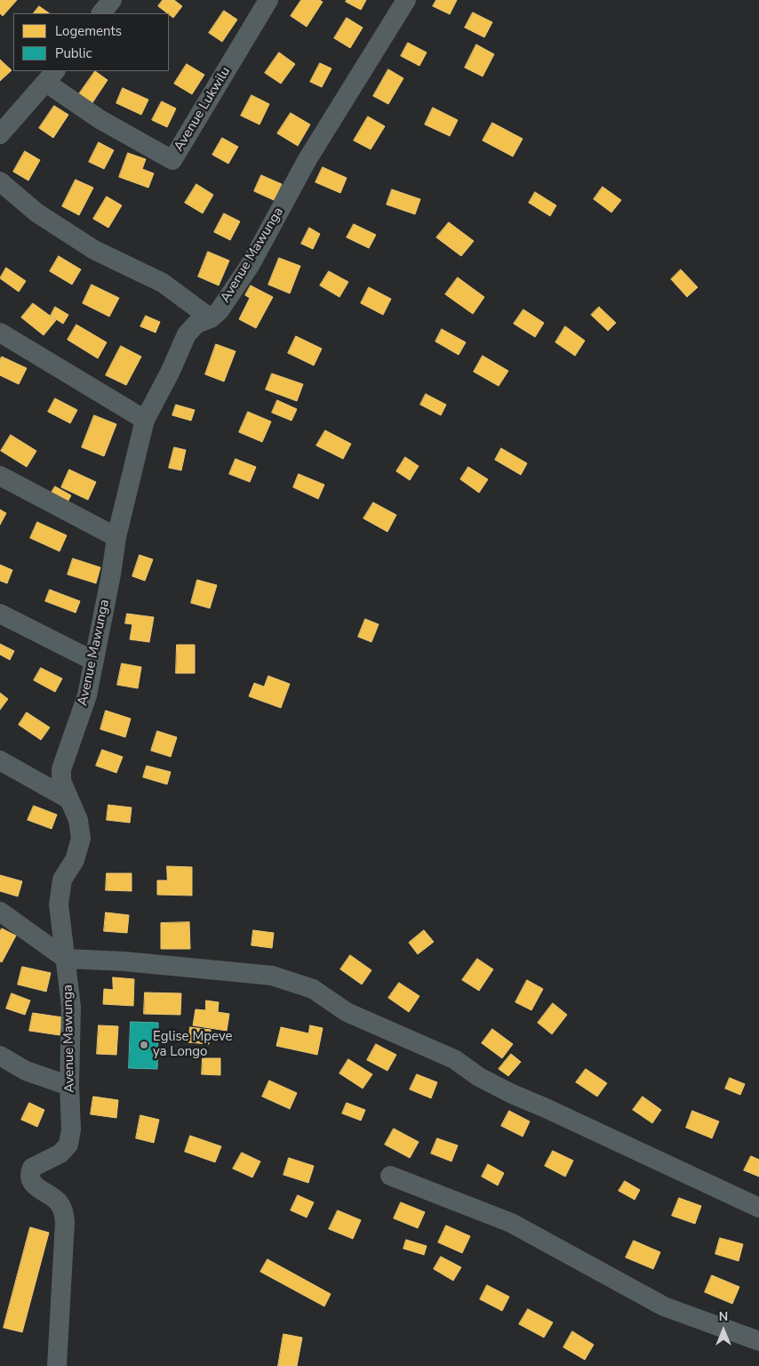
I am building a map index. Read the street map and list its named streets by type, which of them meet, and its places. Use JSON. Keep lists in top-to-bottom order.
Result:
{
  "streets": {
    "street": ["Avenue Lukwilu", "Avenue Mawunga"]
  },
  "places": ["Eglise Mpeve ya Longo"],
  "legend": ["Logements", "Public"],
  "north": "top"
}
